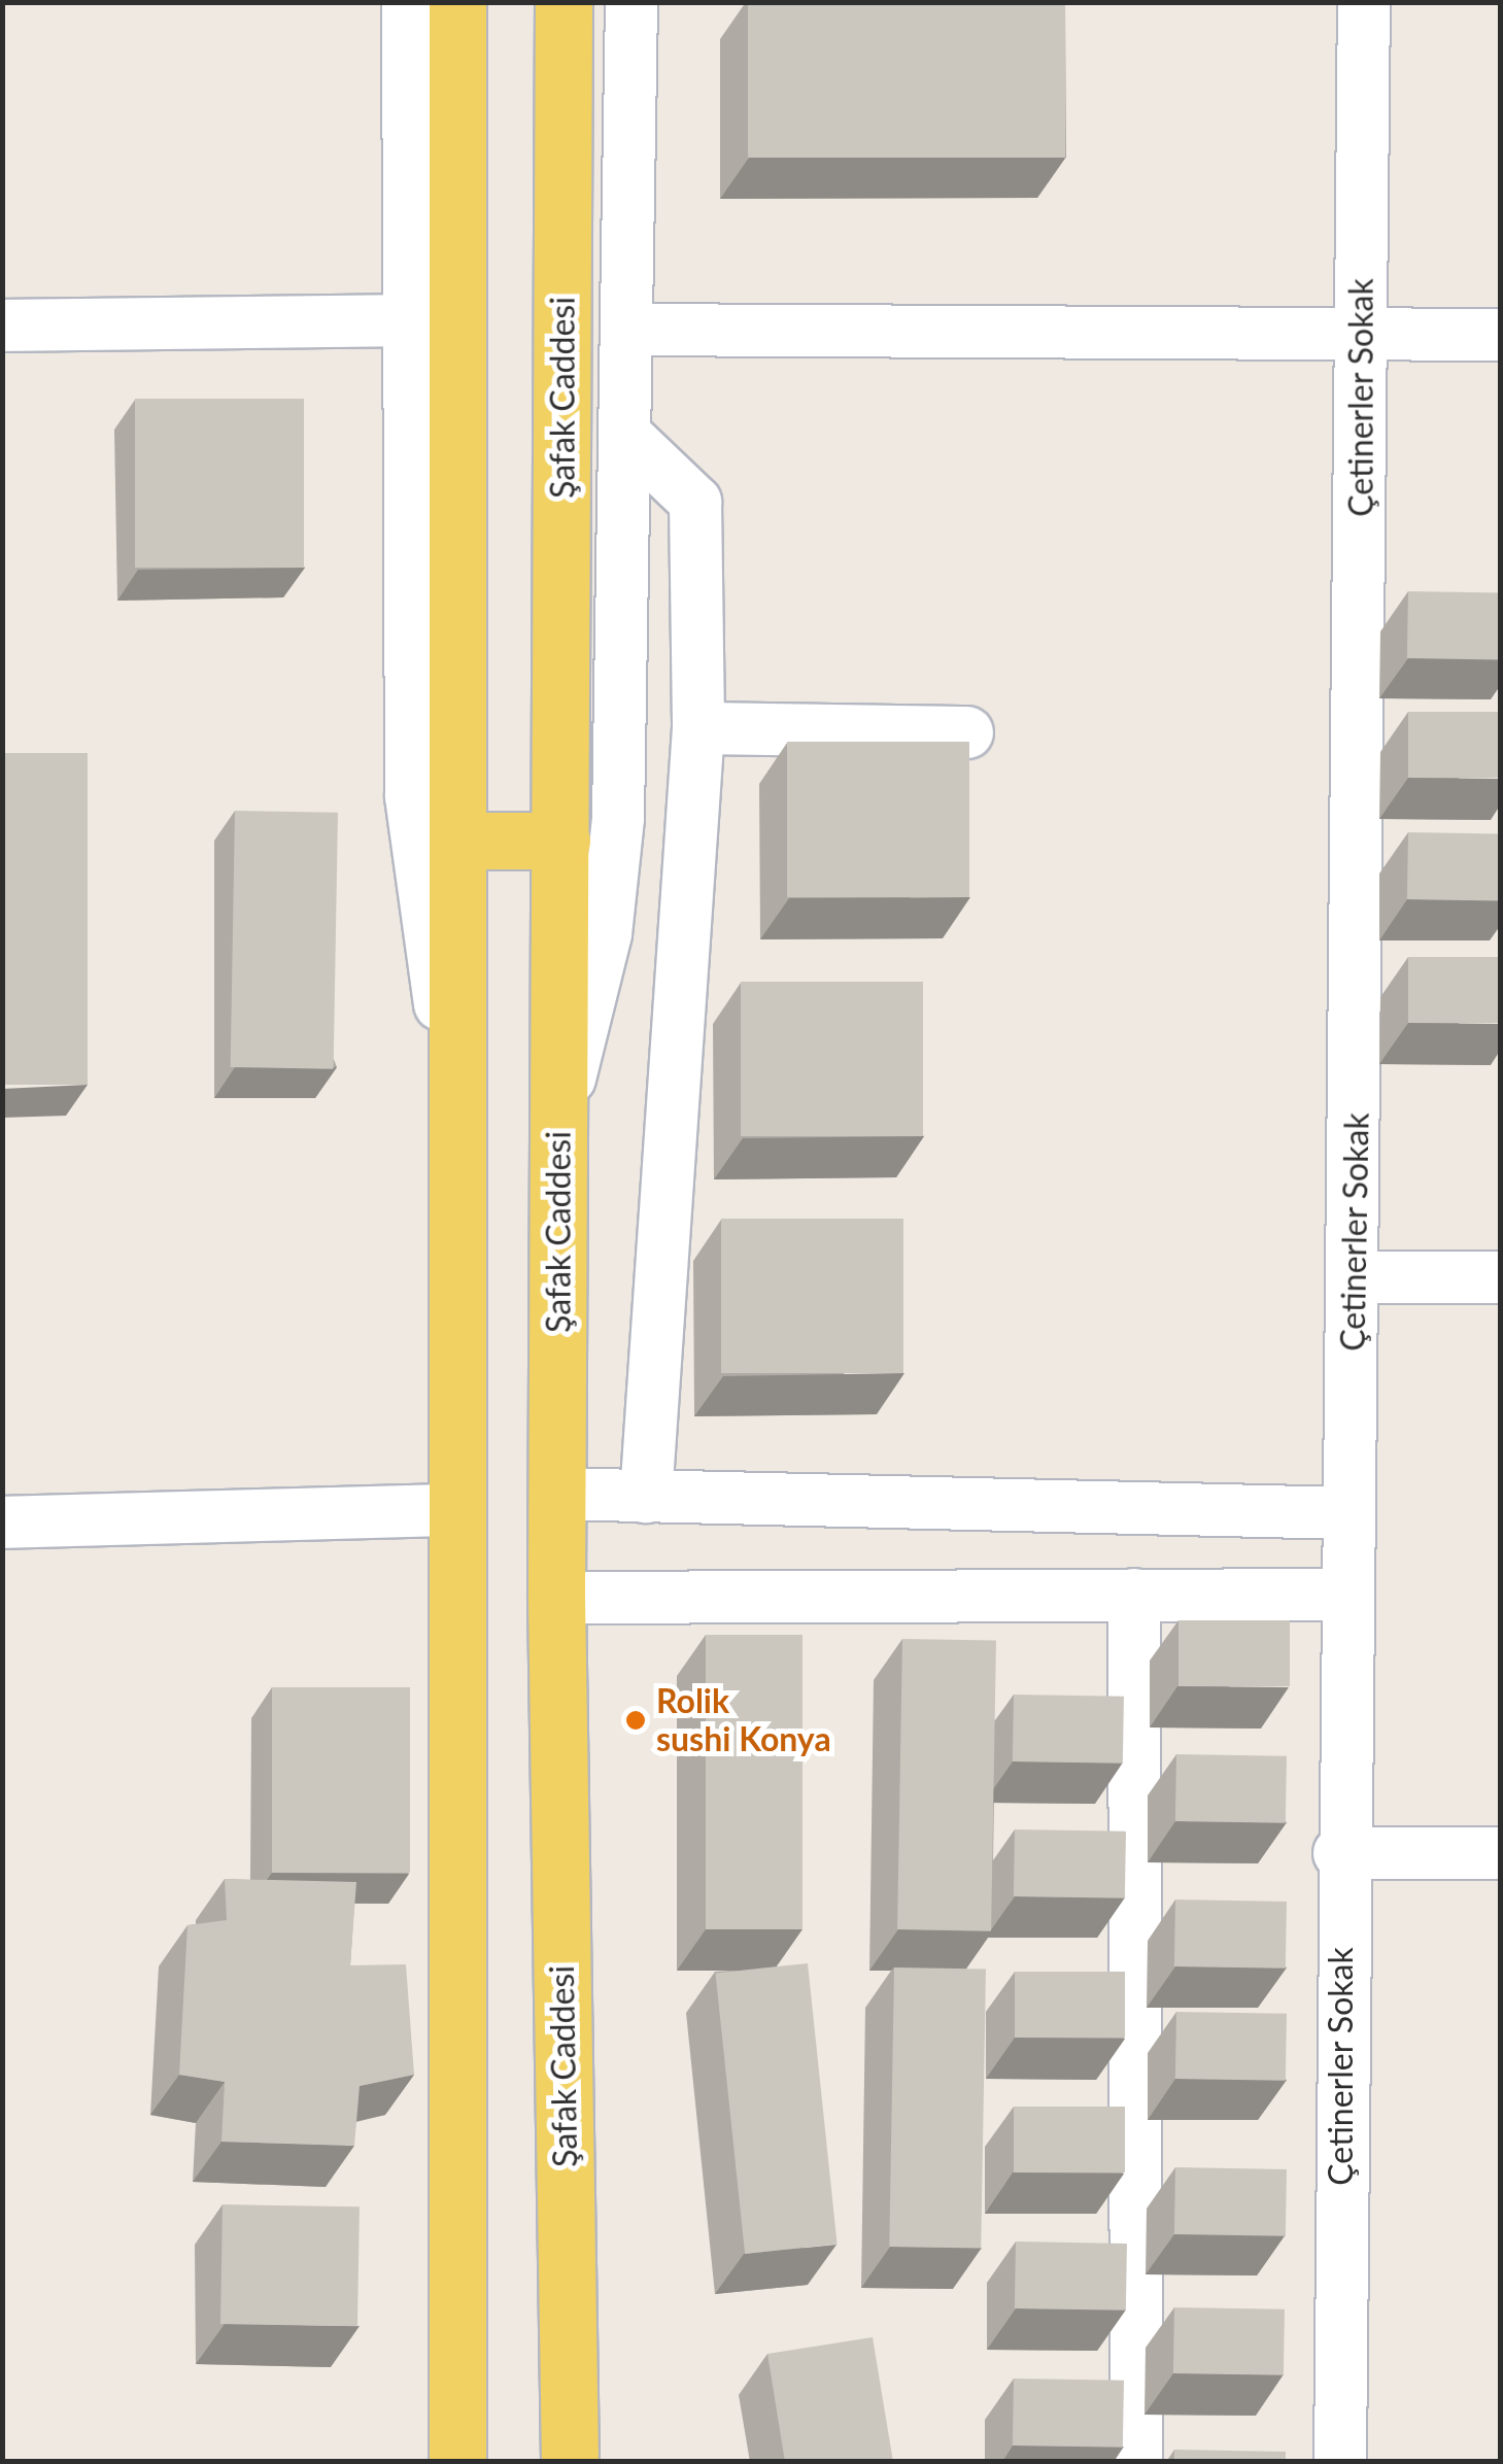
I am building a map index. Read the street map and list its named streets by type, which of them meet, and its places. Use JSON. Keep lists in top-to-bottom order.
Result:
{
  "streets": {
    "main road": ["Şafak Caddesi"],
    "street": ["Çetinerler Sokak"]
  },
  "places": ["Rolik sushi Konya"]
}
